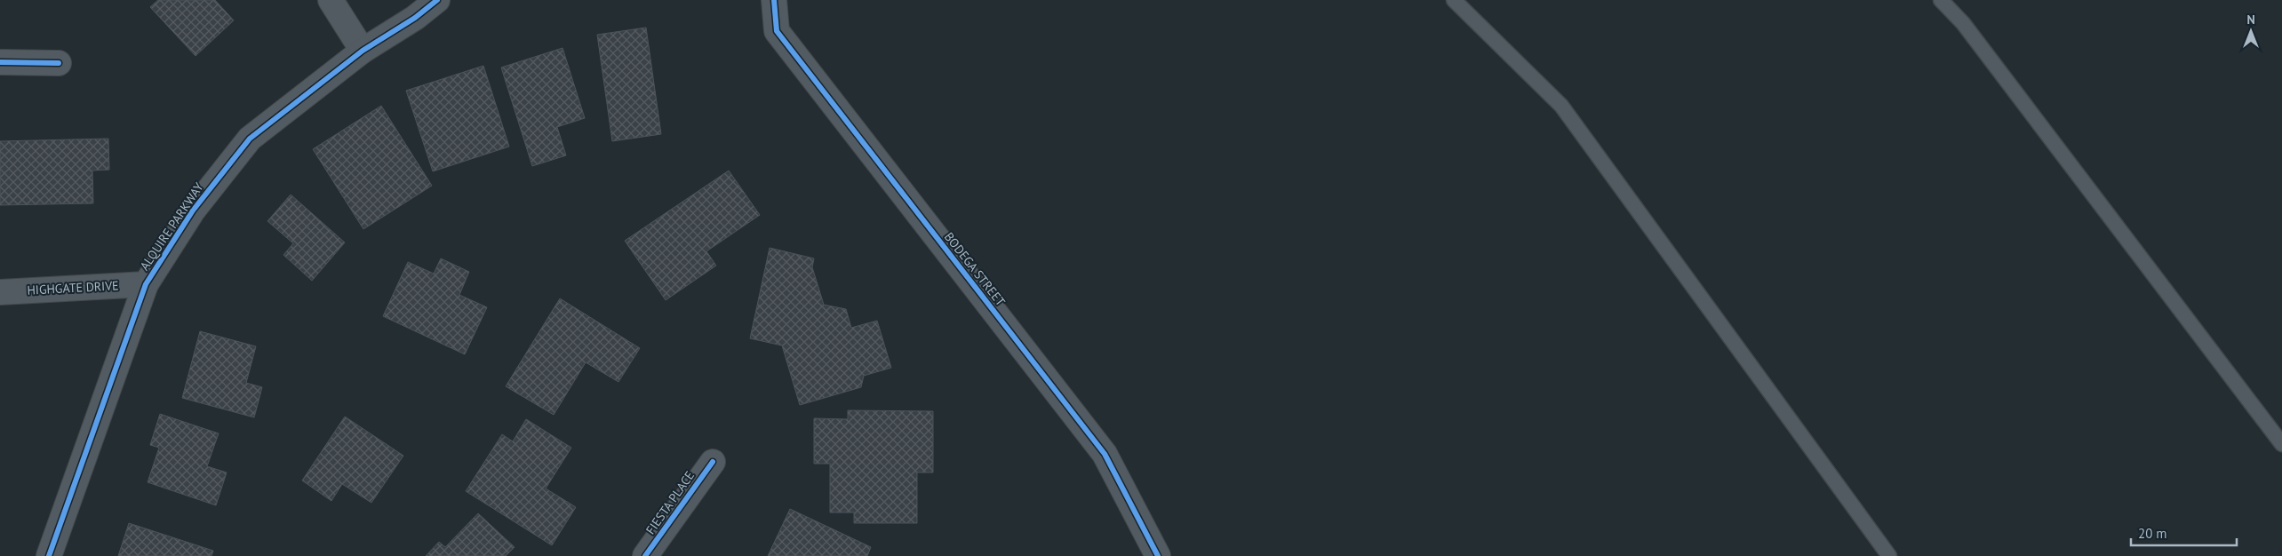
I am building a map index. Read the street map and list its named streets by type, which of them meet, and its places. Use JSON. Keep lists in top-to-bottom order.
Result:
{
  "streets": {
    "street": [
      "ALQUIRE PARKWAY",
      "BODEGA STREET",
      "HIGHGATE DRIVE",
      "FIESTA PLACE"
    ]
  },
  "crossings": [
    ["ALQUIRE PARKWAY", "HIGHGATE DRIVE"]
  ],
  "scale_bar": "20 m",
  "north": "top"
}
